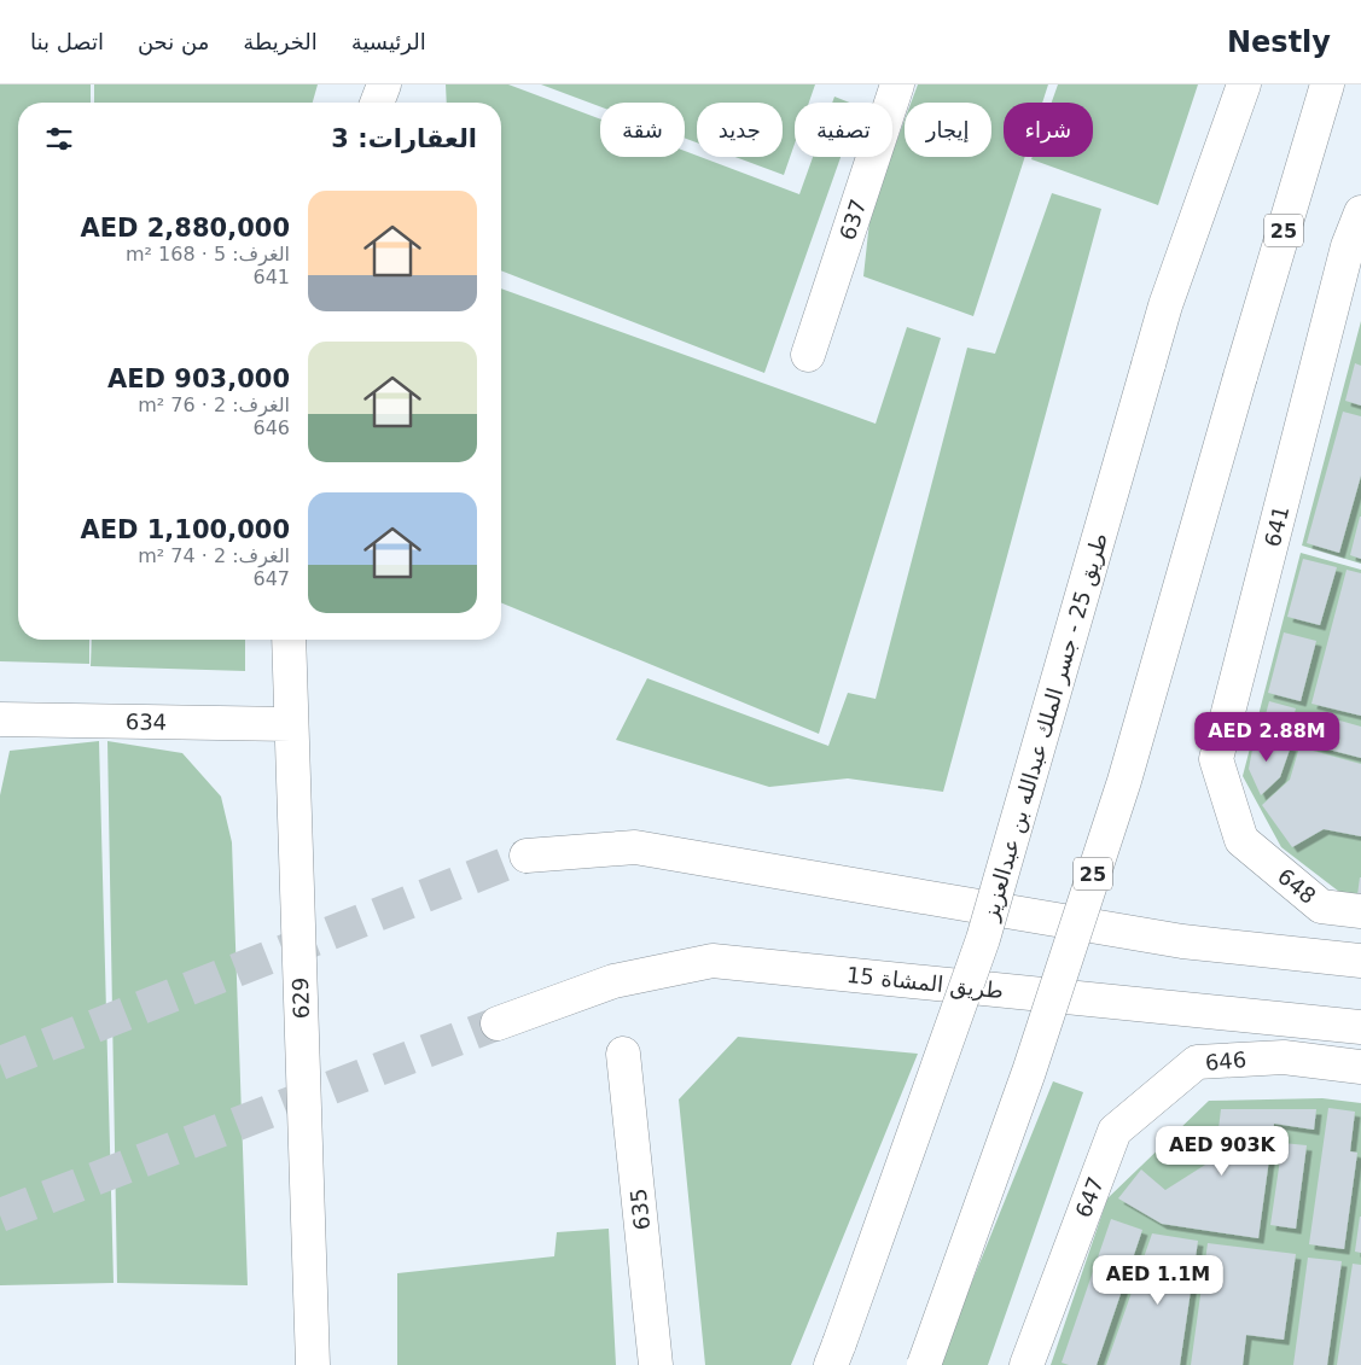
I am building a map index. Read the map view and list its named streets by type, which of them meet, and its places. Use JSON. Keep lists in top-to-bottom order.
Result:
{
  "streets": {
    "street": [
      "637",
      "25",
      "641",
      "634",
      "طريق 25 - جسر الملك عبدالله بن عبدالعزيز",
      "648",
      "طريق المشاة 15",
      "629",
      "646",
      "647",
      "635"
    ]
  },
  "crossings": [
    ["641", "648"],
    ["634", "629"],
    ["646", "647"]
  ],
  "page": {
    "header": "Nestly",
    "nav": [
      "الرئيسية",
      "الخريطة",
      "من نحن",
      "اتصل بنا"
    ],
    "chip": [
      "شراء",
      "إيجار",
      "تصفية",
      "جديد",
      "شقة"
    ],
    "heading": "العقارات: 3",
    "list": [
      {
        "name": "AED 2,880,000",
        "note": "الغرف: 5 · 168 m² · 641"
      },
      {
        "name": "AED 903,000",
        "note": "الغرف: 2 · 76 m² · 646"
      },
      {
        "name": "AED 1,100,000",
        "note": "الغرف: 2 · 74 m² · 647"
      }
    ],
    "price": ["AED 2.88M", "AED 903K", "AED 1.1M"]
  }
}
